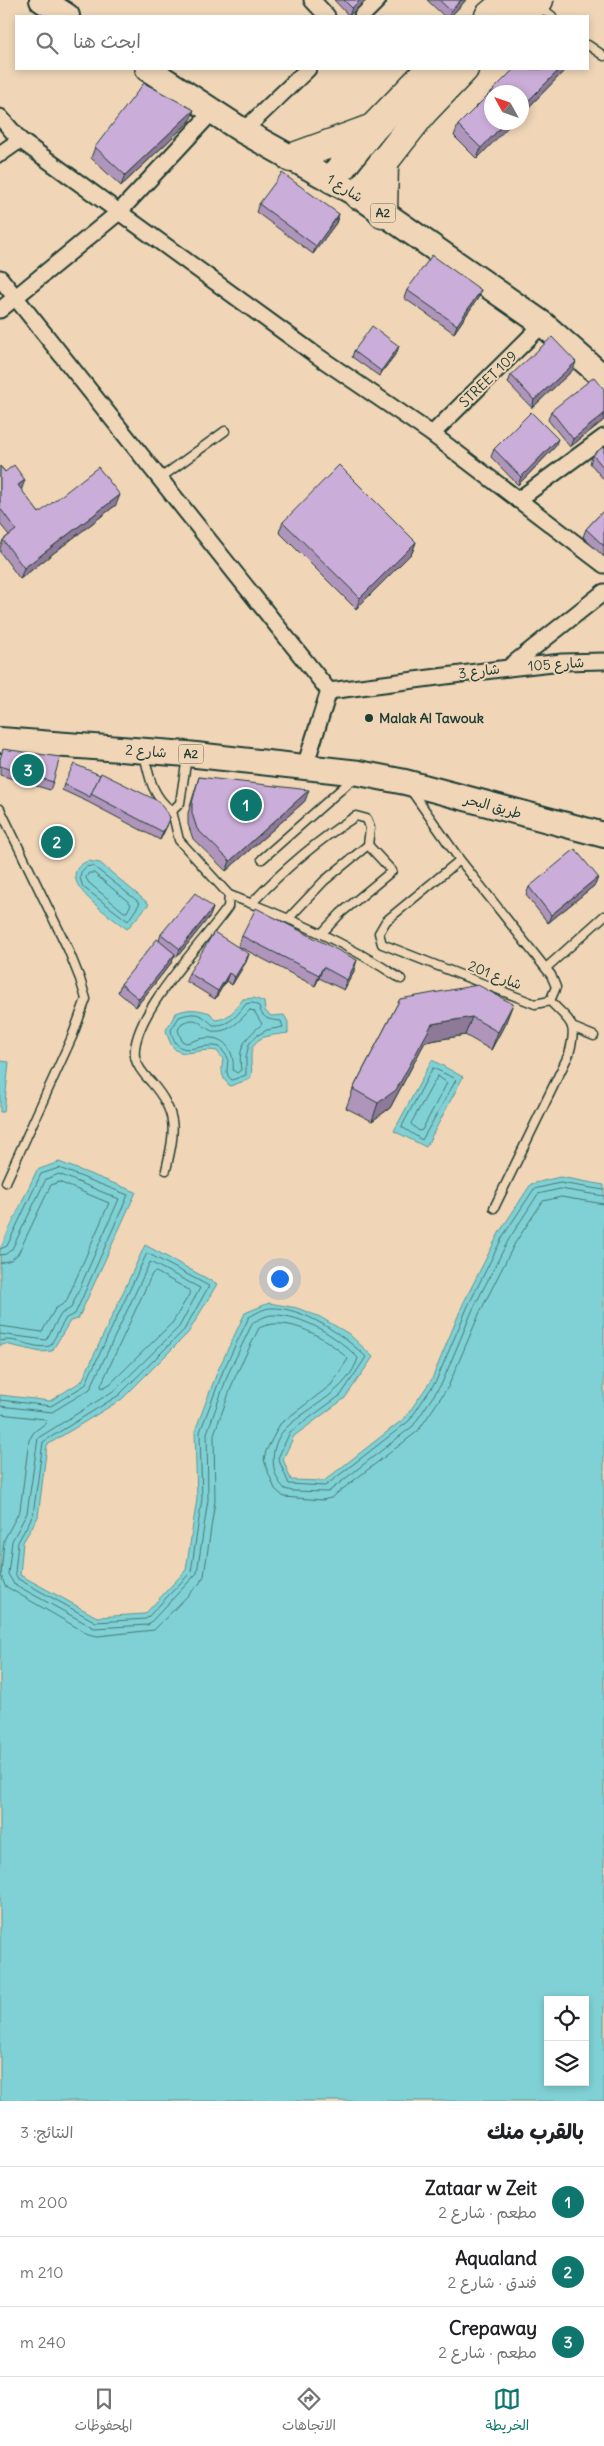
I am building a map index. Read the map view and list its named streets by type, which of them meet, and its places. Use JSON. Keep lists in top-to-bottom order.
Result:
{
  "streets": {
    "main road": [
      "شارع 1",
      "A2",
      "شارع 2",
      "طريق البحر"
    ],
    "street": ["STREET 109", "شارع 105", "شارع 3"],
    "lane": ["شارع 201"]
  },
  "crossings": [
    ["شارع 1", "STREET 109"],
    ["شارع 105", "شارع 3"],
    ["شارع 2", "طريق البحر"]
  ],
  "places": ["Malak Al Tawouk"],
  "north": "top left",
  "page": {
    "search": "ابحث هنا",
    "pins": ["3", "1", "2"],
    "heading": ["بالقرب منك", "النتائج: 3"],
    "list": [
      {
        "mark": "1",
        "name": "Zataar w Zeit",
        "note": "مطعم · شارع 2",
        "value": "200 m"
      },
      {
        "mark": "2",
        "name": "Aqualand",
        "note": "فندق · شارع 2",
        "value": "210 m"
      },
      {
        "mark": "3",
        "name": "Crepaway",
        "note": "مطعم · شارع 2",
        "value": "240 m"
      }
    ],
    "nav": ["الخريطة", "الاتجاهات", "المحفوظات"]
  }
}
